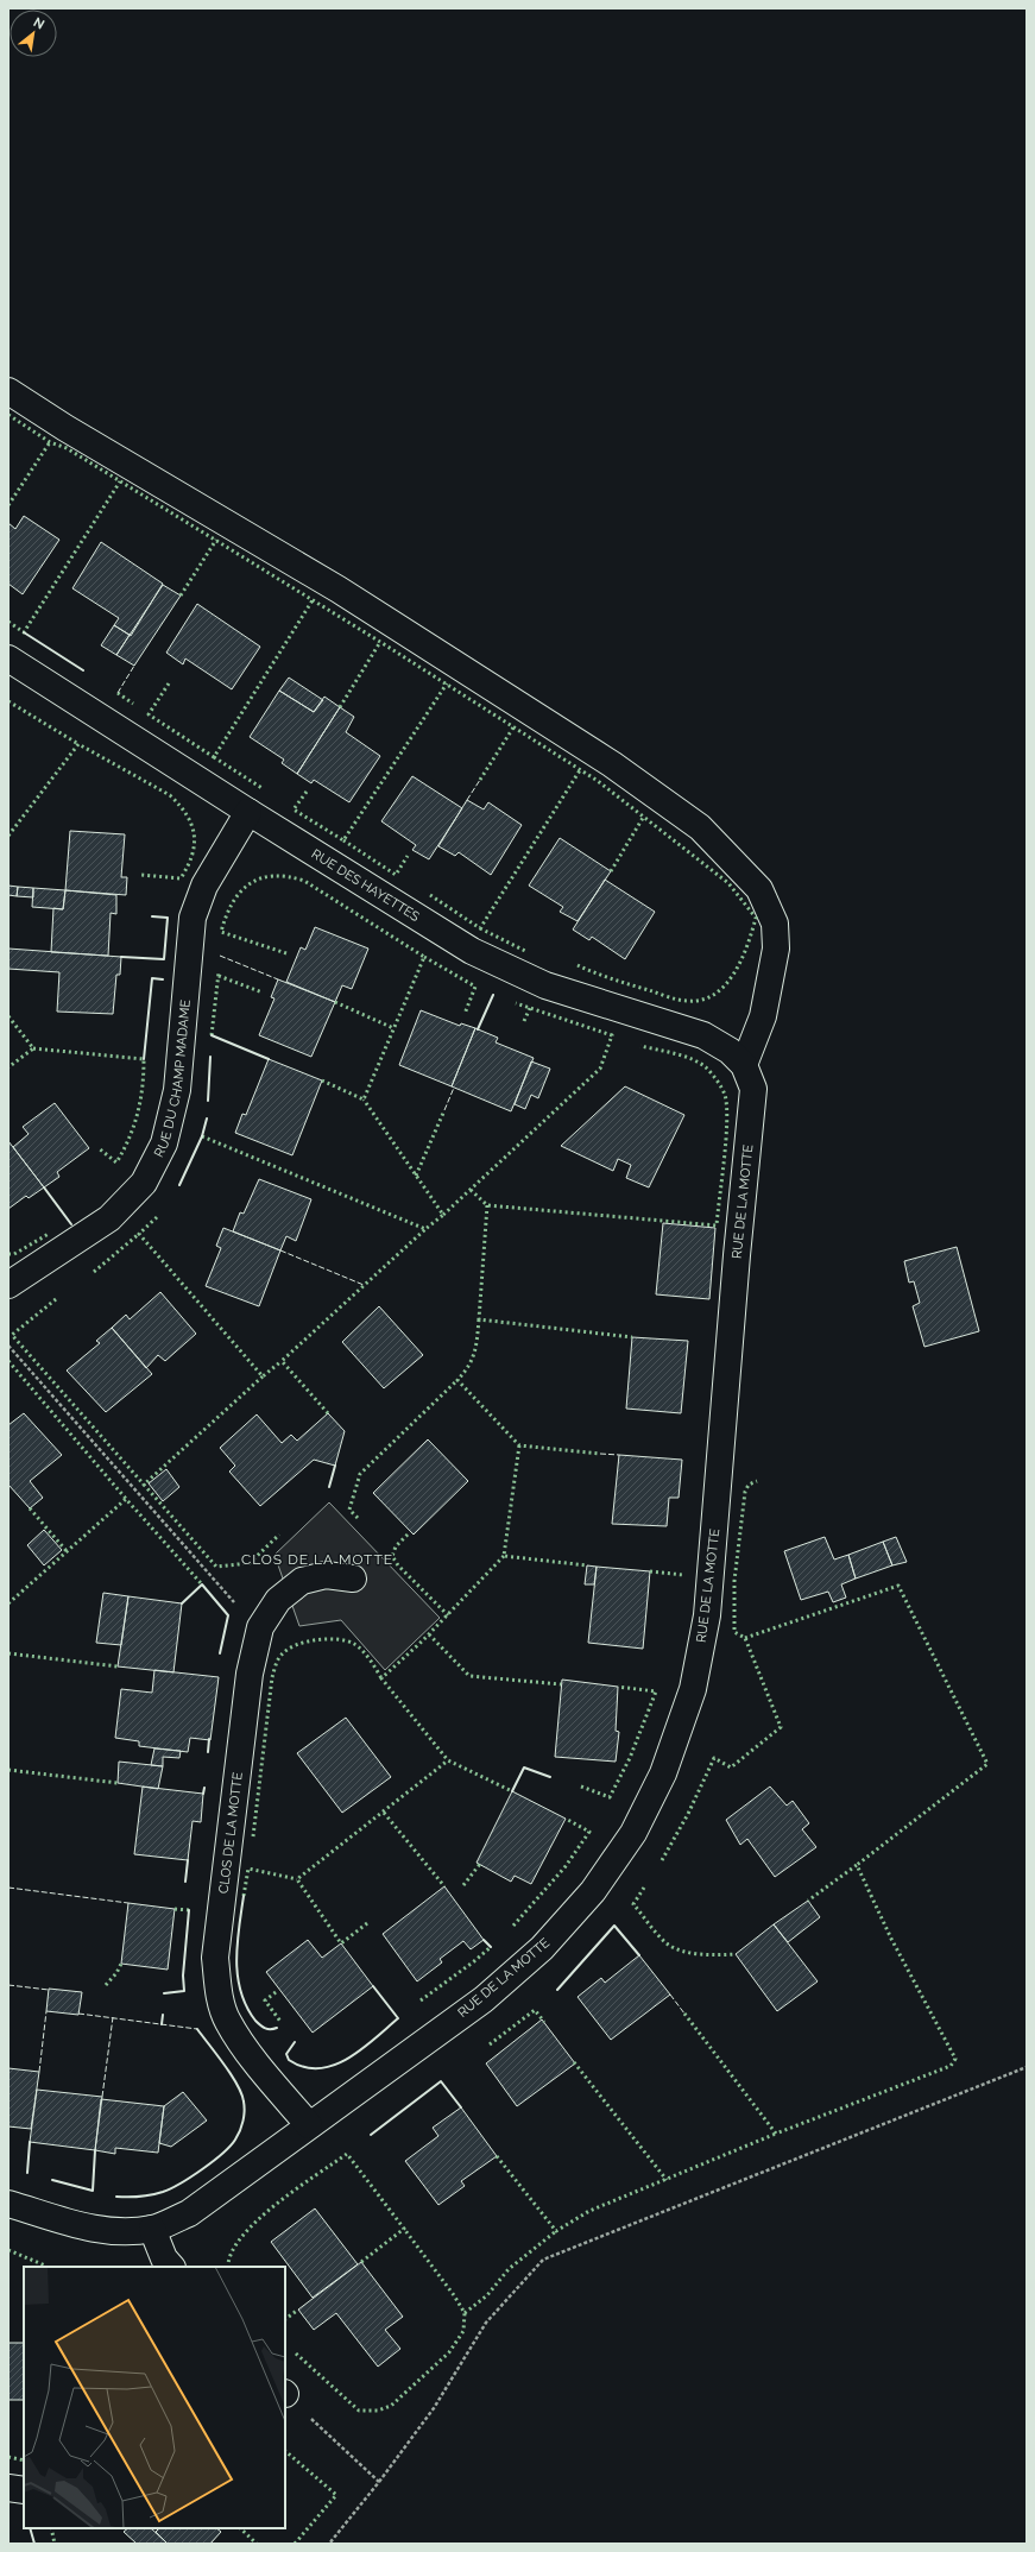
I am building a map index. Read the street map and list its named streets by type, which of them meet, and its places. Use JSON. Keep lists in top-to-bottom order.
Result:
{
  "streets": {
    "street": [
      "RUE DES HAYETTES",
      "RUE DU CHAMP MADAME",
      "RUE DE LA MOTTE",
      "CLOS DE LA MOTTE"
    ]
  },
  "crossings": [
    ["RUE DES HAYETTES", "RUE DU CHAMP MADAME"],
    ["RUE DES HAYETTES", "RUE DE LA MOTTE"],
    ["RUE DE LA MOTTE", "CLOS DE LA MOTTE"]
  ],
  "districts": ["CLOS DE LA MOTTE"],
  "north": "top right"
}
